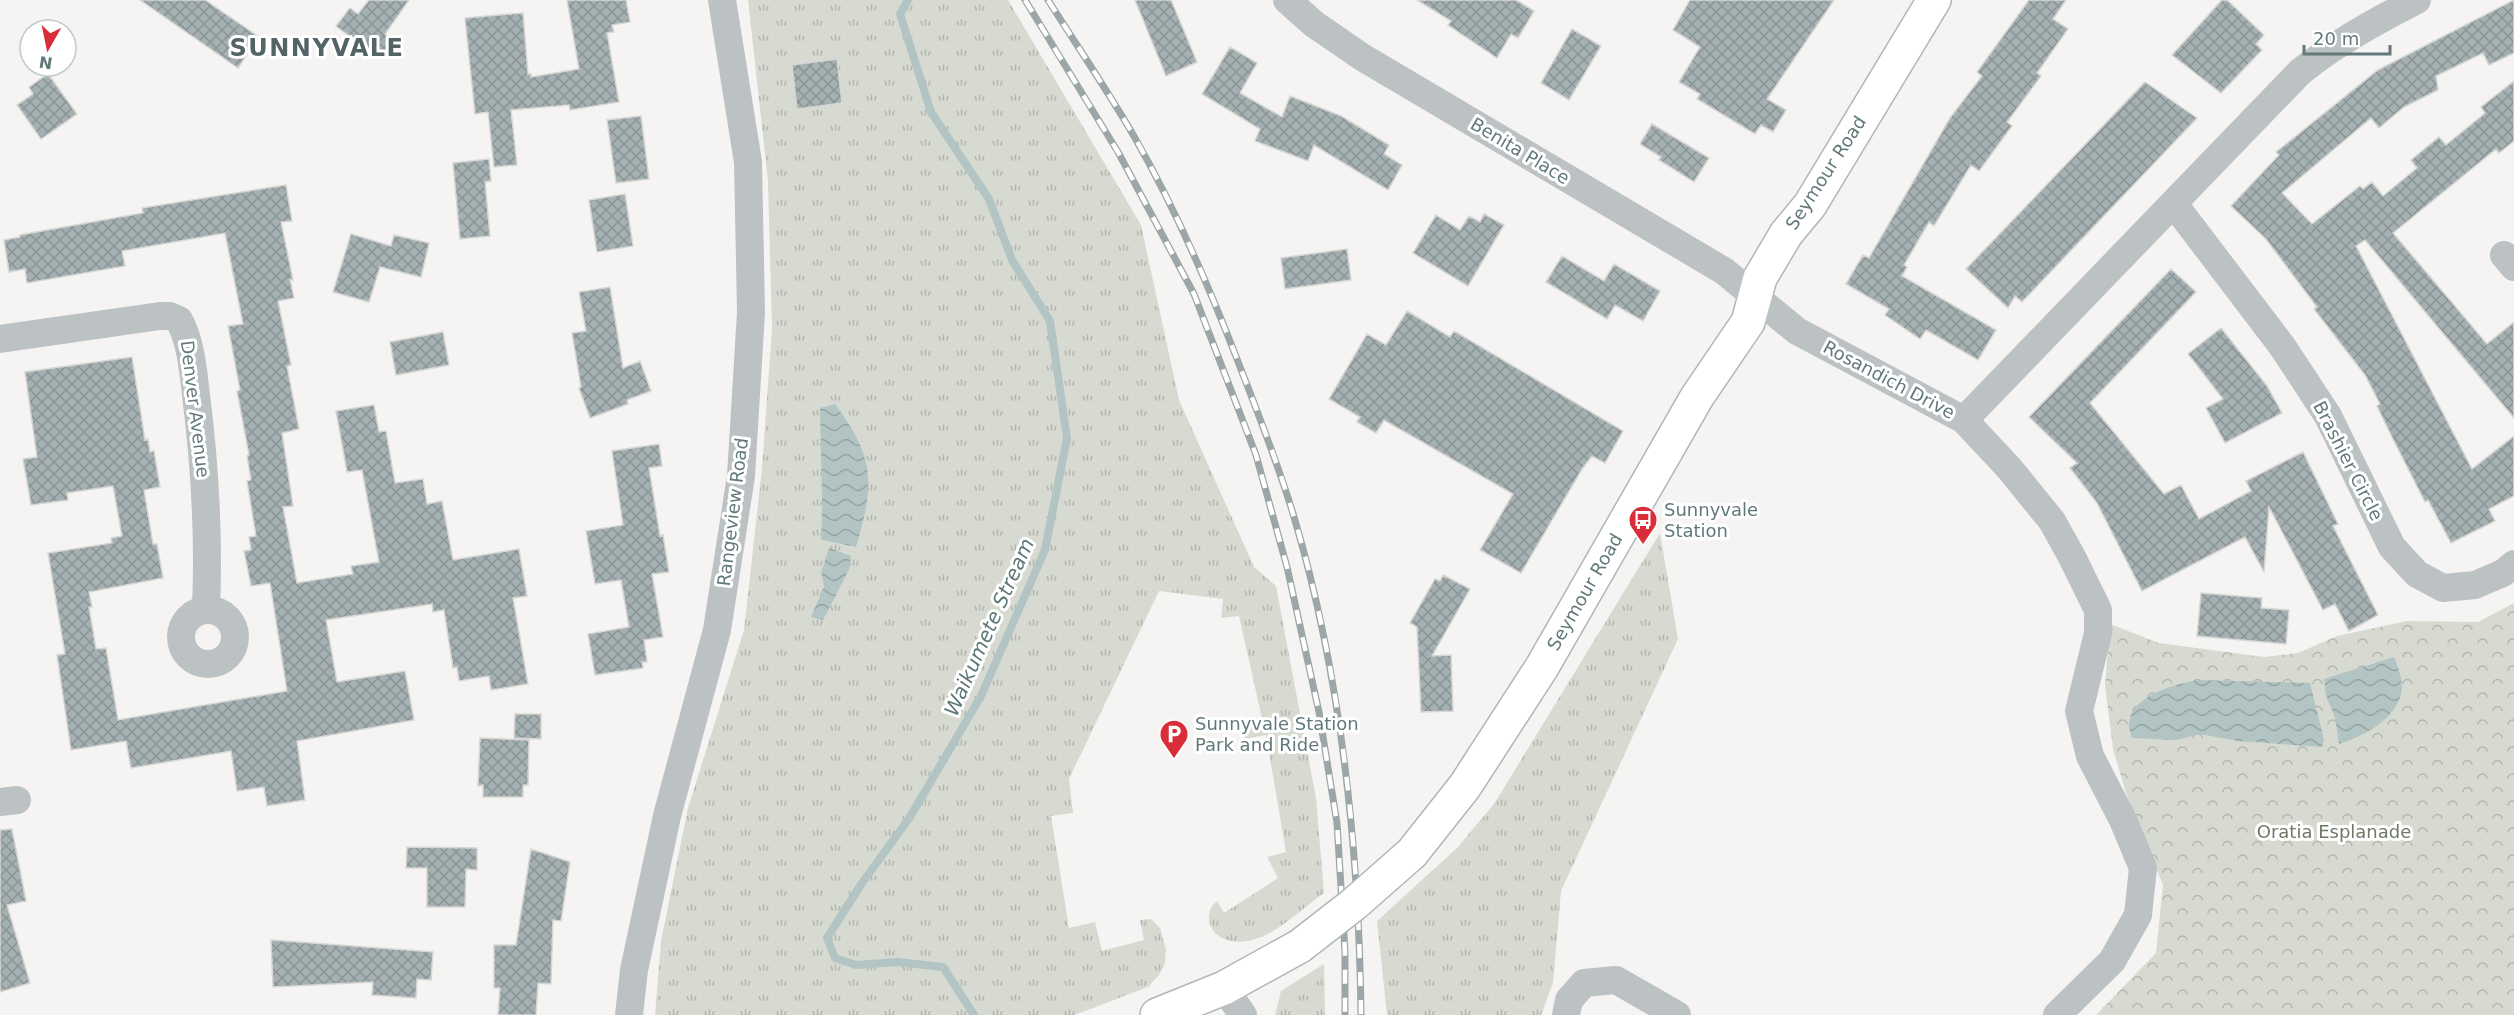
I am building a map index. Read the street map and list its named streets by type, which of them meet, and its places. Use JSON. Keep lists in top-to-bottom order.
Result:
{
  "streets": {
    "main road": ["Seymour Road"],
    "street": [
      "Benita Place",
      "Rosandich Drive",
      "Denver Avenue",
      "Brashier Circle",
      "Rangeview Road"
    ]
  },
  "crossings": [
    ["Benita Place", "Seymour Road"],
    ["Benita Place", "Rosandich Drive"],
    ["Seymour Road", "Rosandich Drive"]
  ],
  "districts": ["SUNNYVALE"],
  "water": ["Waikumete Stream"],
  "parks": ["Oratia Esplanade"],
  "places": {
    "bus stop": ["Sunnyvale Station"],
    "parking": ["Sunnyvale Station Park and Ride"]
  },
  "scale_bar": "20 m",
  "north": "bottom"
}
